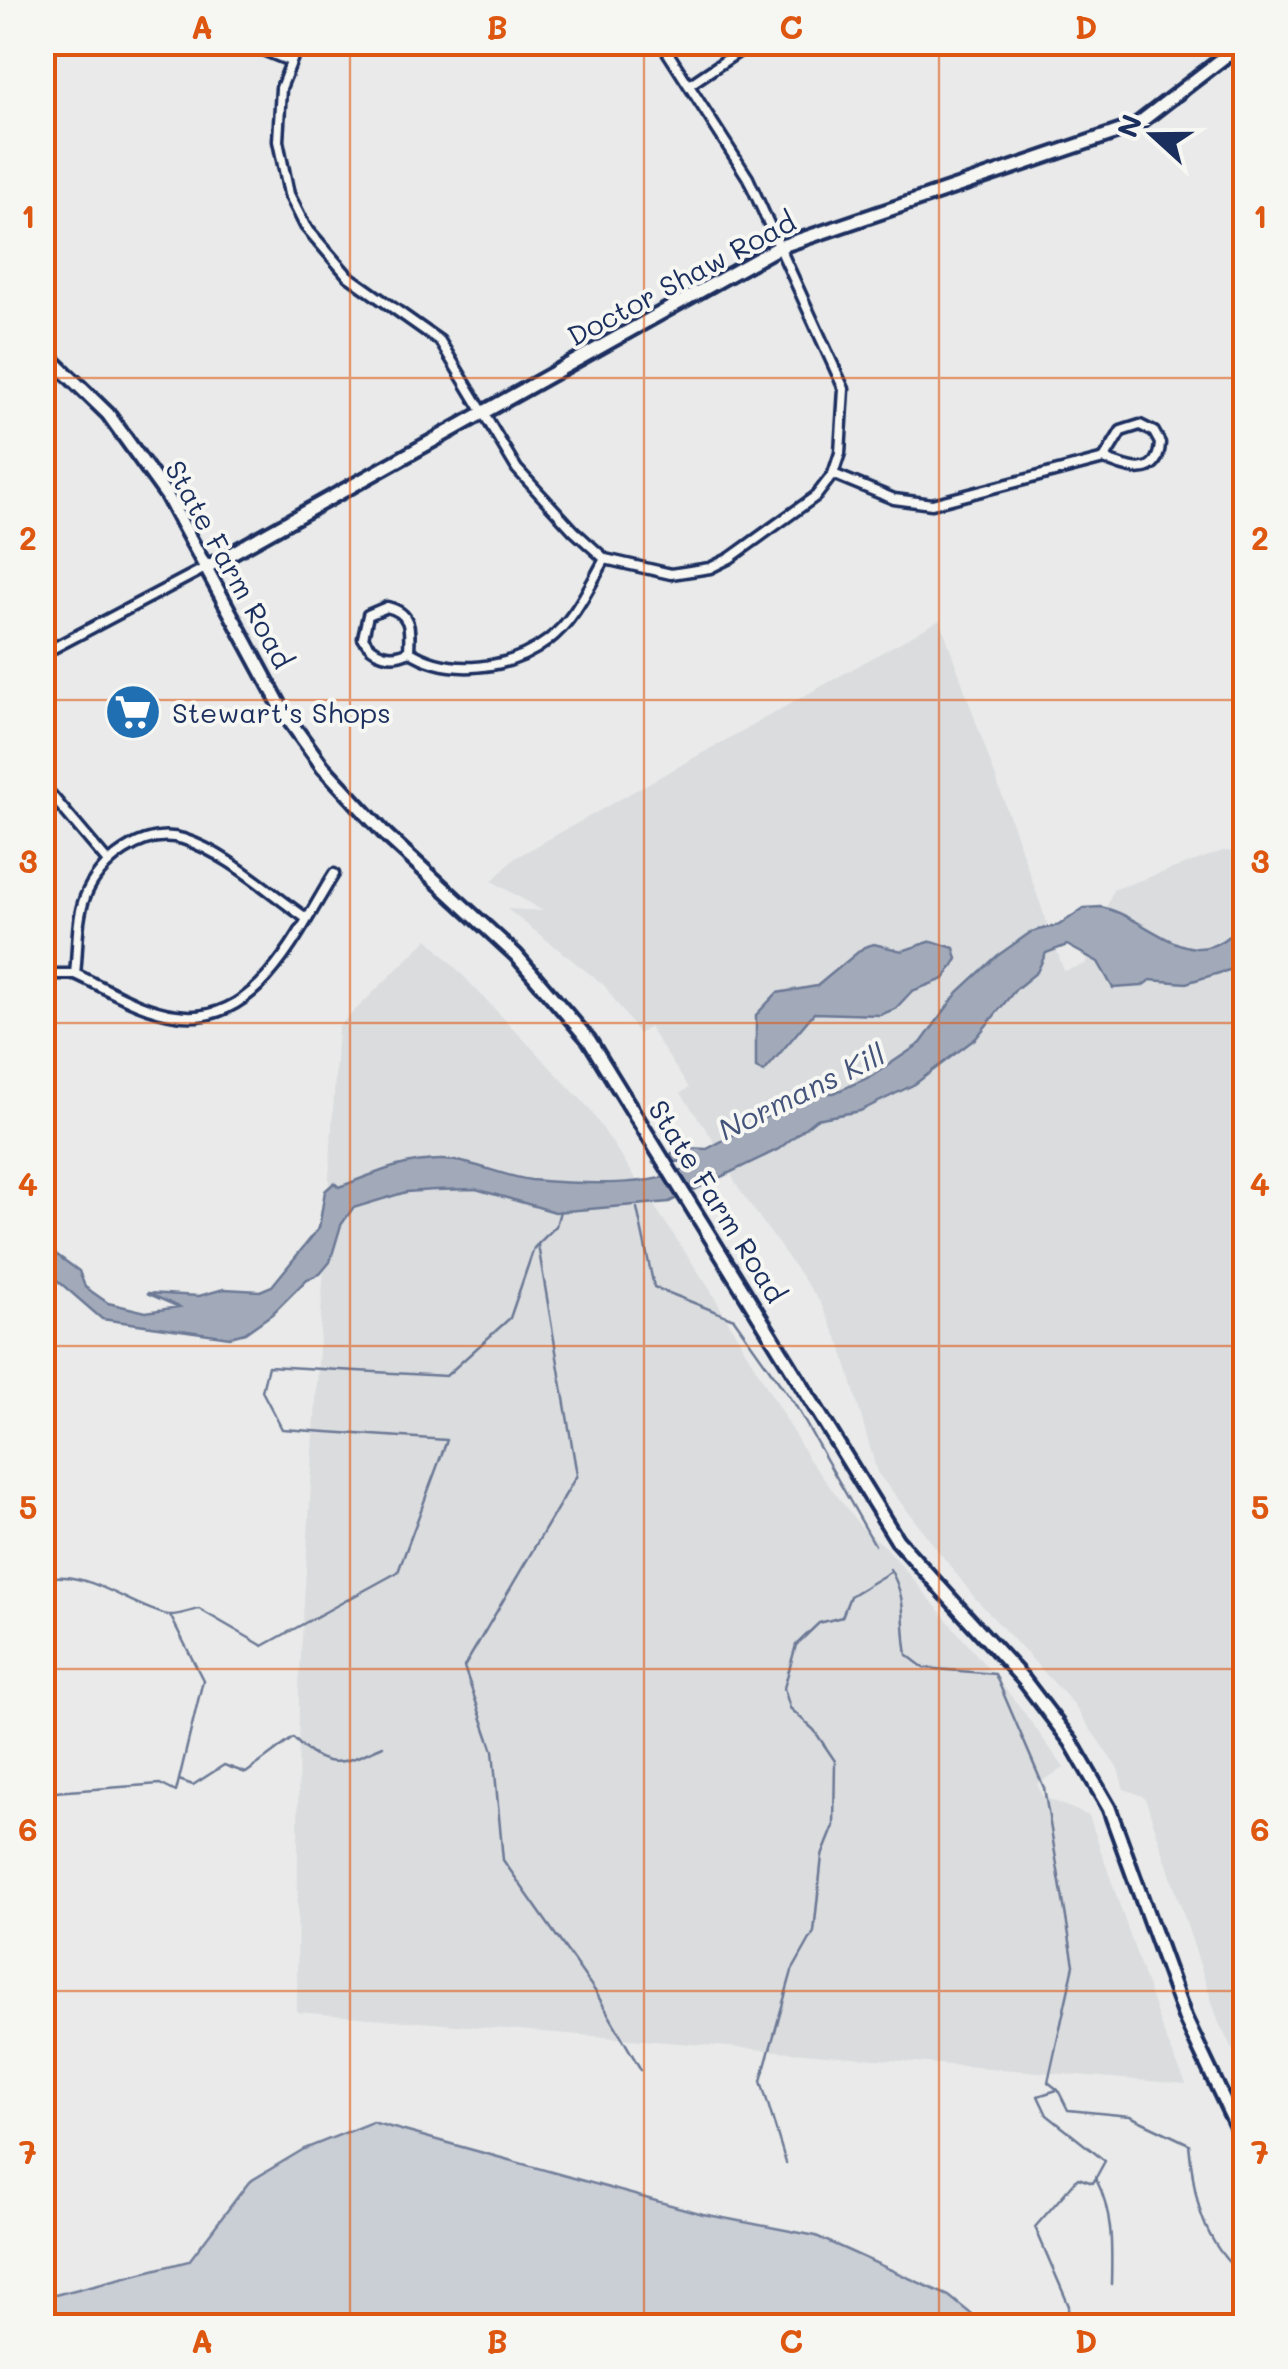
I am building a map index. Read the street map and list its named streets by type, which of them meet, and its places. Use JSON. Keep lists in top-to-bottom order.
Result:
{
  "streets": {
    "main road": ["Doctor Shaw Road", "State Farm Road"]
  },
  "crossings": [
    ["Doctor Shaw Road", "State Farm Road"]
  ],
  "water": ["Normans Kill"],
  "places": {
    "supermarket": ["Stewart's Shops"]
  },
  "north": "left",
  "grid": {
    "columns": [
      "A",
      "B",
      "C",
      "D"
    ],
    "rows": [
      "1",
      "2",
      "3",
      "4",
      "5",
      "6",
      "7"
    ]
  }
}
